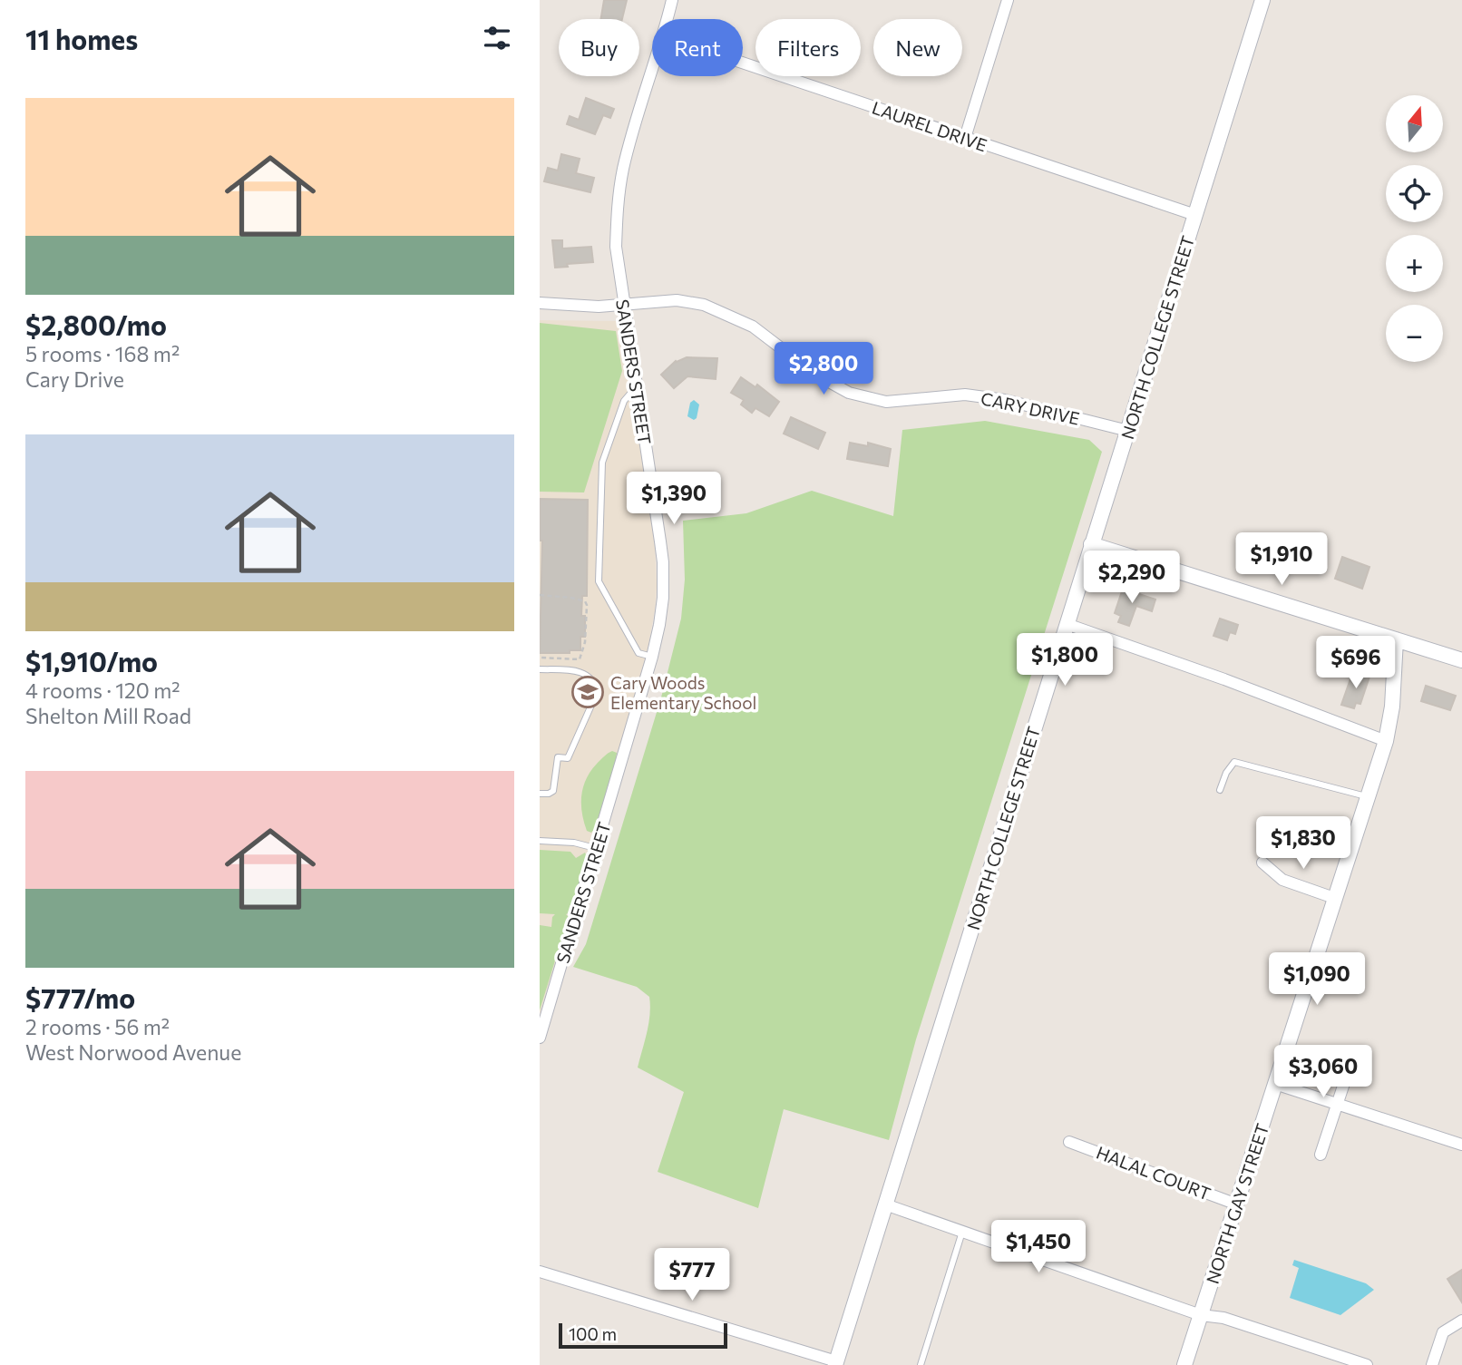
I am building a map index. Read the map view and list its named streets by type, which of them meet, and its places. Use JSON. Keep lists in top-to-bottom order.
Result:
{
  "streets": {
    "main road": ["NORTH COLLEGE STREET", "NORTH GAY STREET"],
    "street": [
      "LAUREL DRIVE",
      "SANDERS STREET",
      "CARY DRIVE",
      "HALAL COURT"
    ]
  },
  "crossings": [
    ["LAUREL DRIVE", "NORTH COLLEGE STREET"],
    ["NORTH COLLEGE STREET", "CARY DRIVE"],
    ["SANDERS STREET", "CARY DRIVE"],
    ["HALAL COURT", "NORTH GAY STREET"]
  ],
  "places": {
    "school or university": ["Cary Woods Elementary School"]
  },
  "scale_bar": "100 m",
  "north": "top",
  "page": {
    "heading": "11 homes",
    "chip": [
      "Buy",
      "Rent",
      "Filters",
      "New"
    ],
    "list": [
      {
        "name": "$2,800/mo",
        "note": "5 rooms · 168 m² · Cary Drive"
      },
      {
        "name": "$1,910/mo",
        "note": "4 rooms · 120 m² · Shelton Mill Road"
      },
      {
        "name": "$777/mo",
        "note": "2 rooms · 56 m² · West Norwood Avenue"
      }
    ],
    "map_buttons": ["+", "−"],
    "price": [
      "$2,800",
      "$1,390",
      "$1,910",
      "$2,290",
      "$1,800",
      "$696",
      "$1,830",
      "$1,090",
      "$3,060",
      "$1,450",
      "$777"
    ],
    "scale": "100 m"
  }
}
